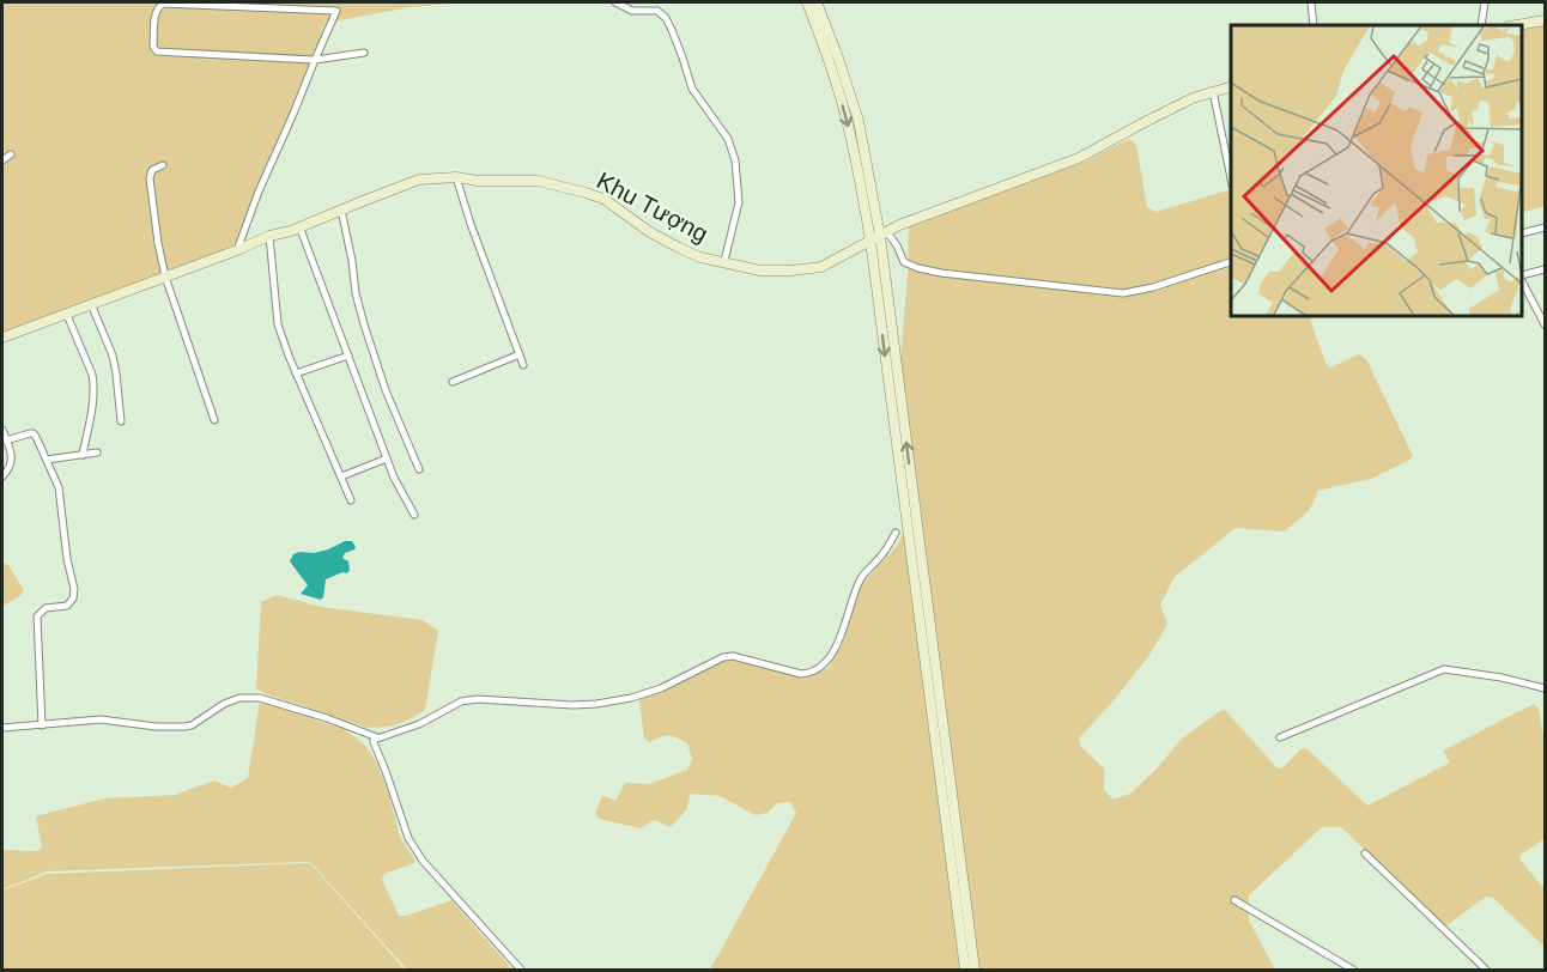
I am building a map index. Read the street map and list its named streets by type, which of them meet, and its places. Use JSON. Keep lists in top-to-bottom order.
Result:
{
  "streets": {
    "main road": ["Khu Tượng"]
  }
}
